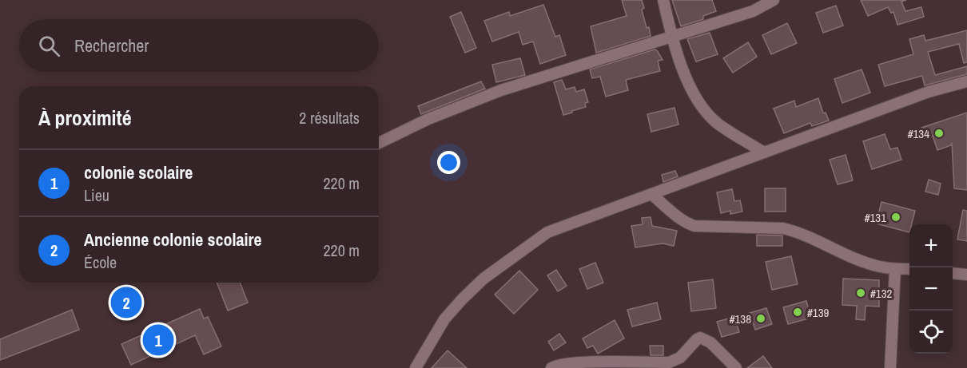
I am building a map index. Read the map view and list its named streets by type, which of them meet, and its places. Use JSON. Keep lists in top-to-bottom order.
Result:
{
  "places": [
    "#134",
    "#131",
    "#132",
    "#139",
    "#138"
  ],
  "page": {
    "search": "Rechercher",
    "heading": ["À proximité", "2 résultats"],
    "list": [
      {
        "mark": "1",
        "name": "colonie scolaire",
        "note": "Lieu",
        "value": "220 m"
      },
      {
        "mark": "2",
        "name": "Ancienne colonie scolaire",
        "note": "École",
        "value": "220 m"
      }
    ],
    "map_buttons": ["+", "−"],
    "pins": ["2", "1"]
  }
}
